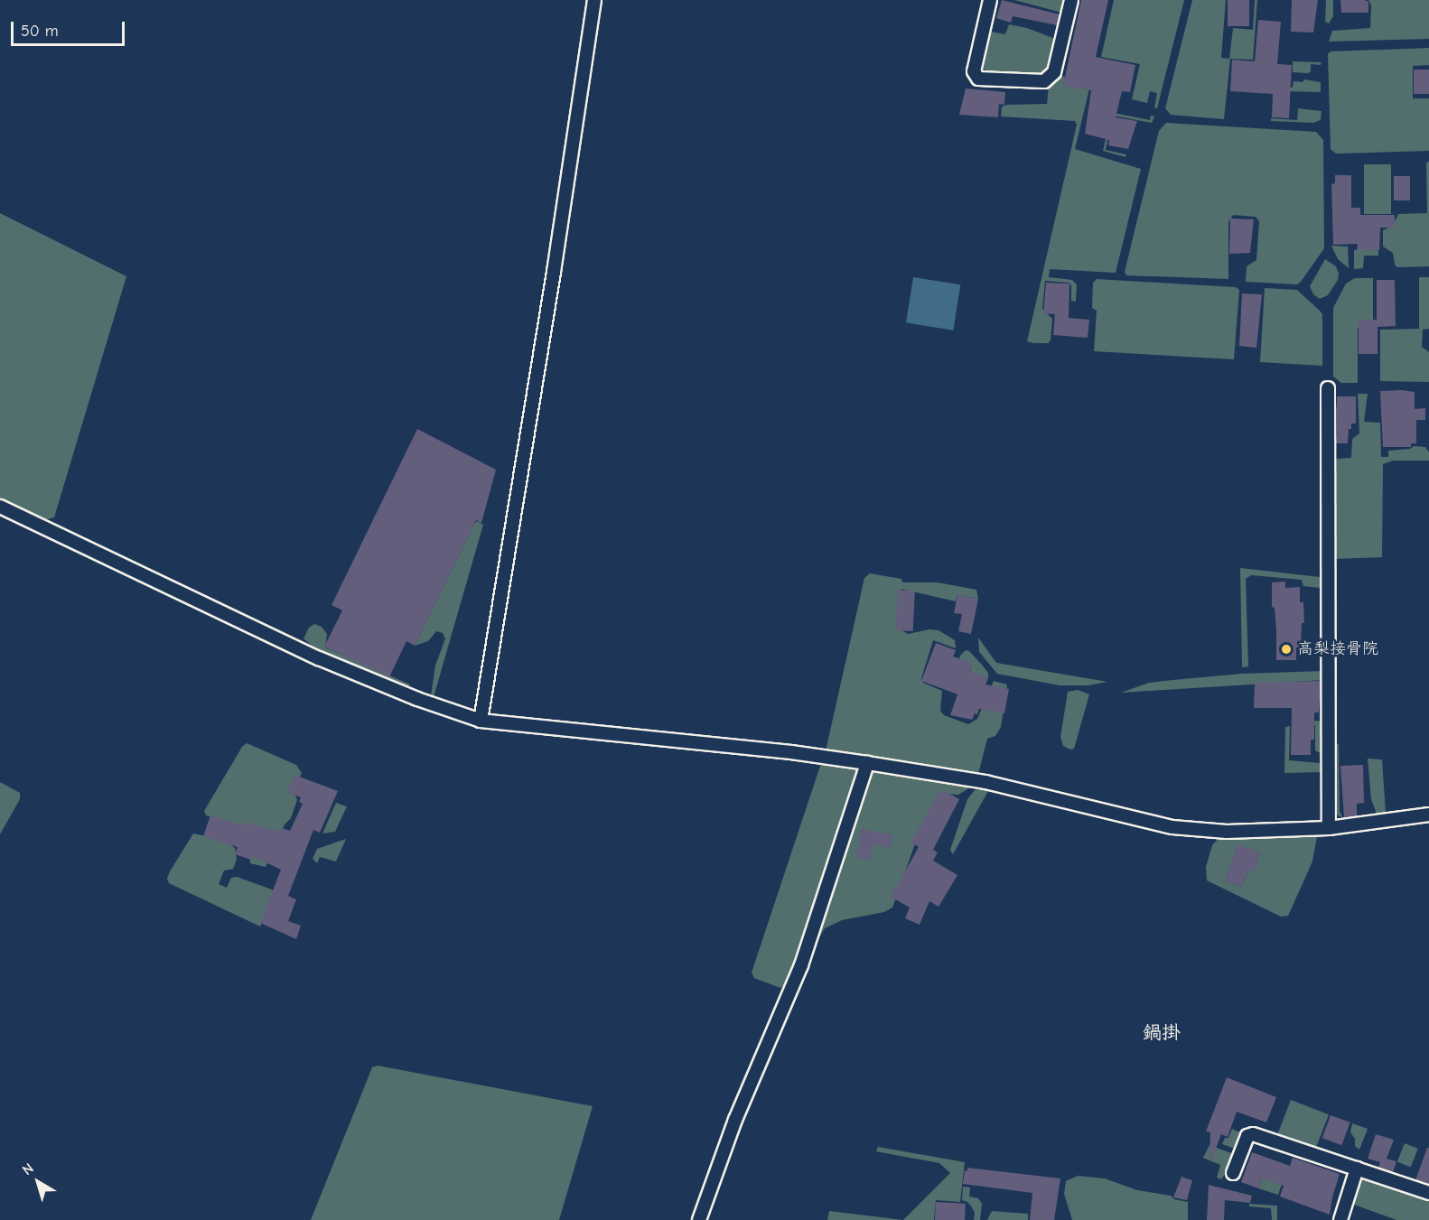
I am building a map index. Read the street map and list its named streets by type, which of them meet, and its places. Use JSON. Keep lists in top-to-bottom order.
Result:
{
  "districts": ["鍋掛"],
  "places": ["高梨接骨院"],
  "scale_bar": "50 m",
  "north": "top left"
}
